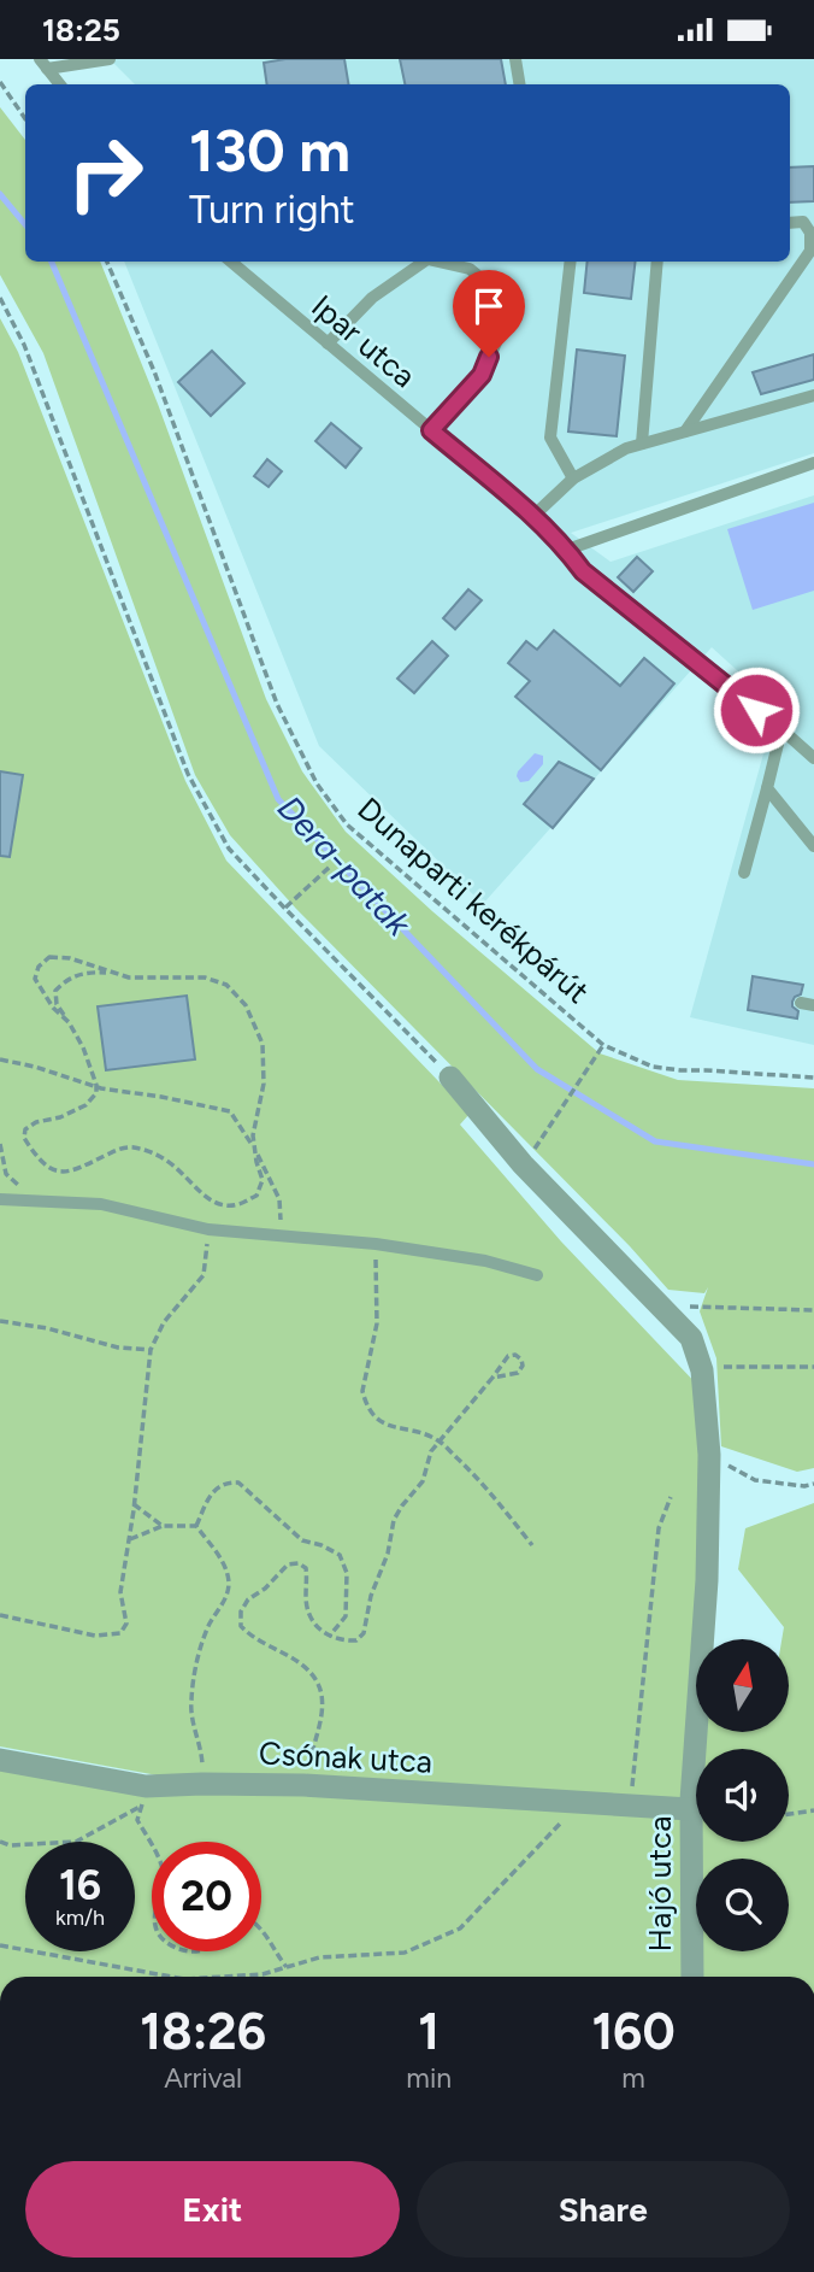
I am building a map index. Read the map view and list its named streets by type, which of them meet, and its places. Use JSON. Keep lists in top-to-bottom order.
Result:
{
  "streets": {
    "street": ["Csónak utca", "Hajó utca"],
    "lane": ["Ipar utca"],
    "path": ["Dunaparti kerékpárút"]
  },
  "crossings": [
    ["Csónak utca", "Hajó utca"]
  ],
  "water": ["Dera-patak"],
  "north": "top",
  "page": {
    "status": "18:25",
    "turn": ["130 m", "Turn right"],
    "speed": "16 km/h",
    "limit": "20",
    "eta": [
      "18:26",
      "Arrival",
      "1",
      "min",
      "160",
      "m"
    ],
    "buttons": ["Exit", "Share"]
  }
}
